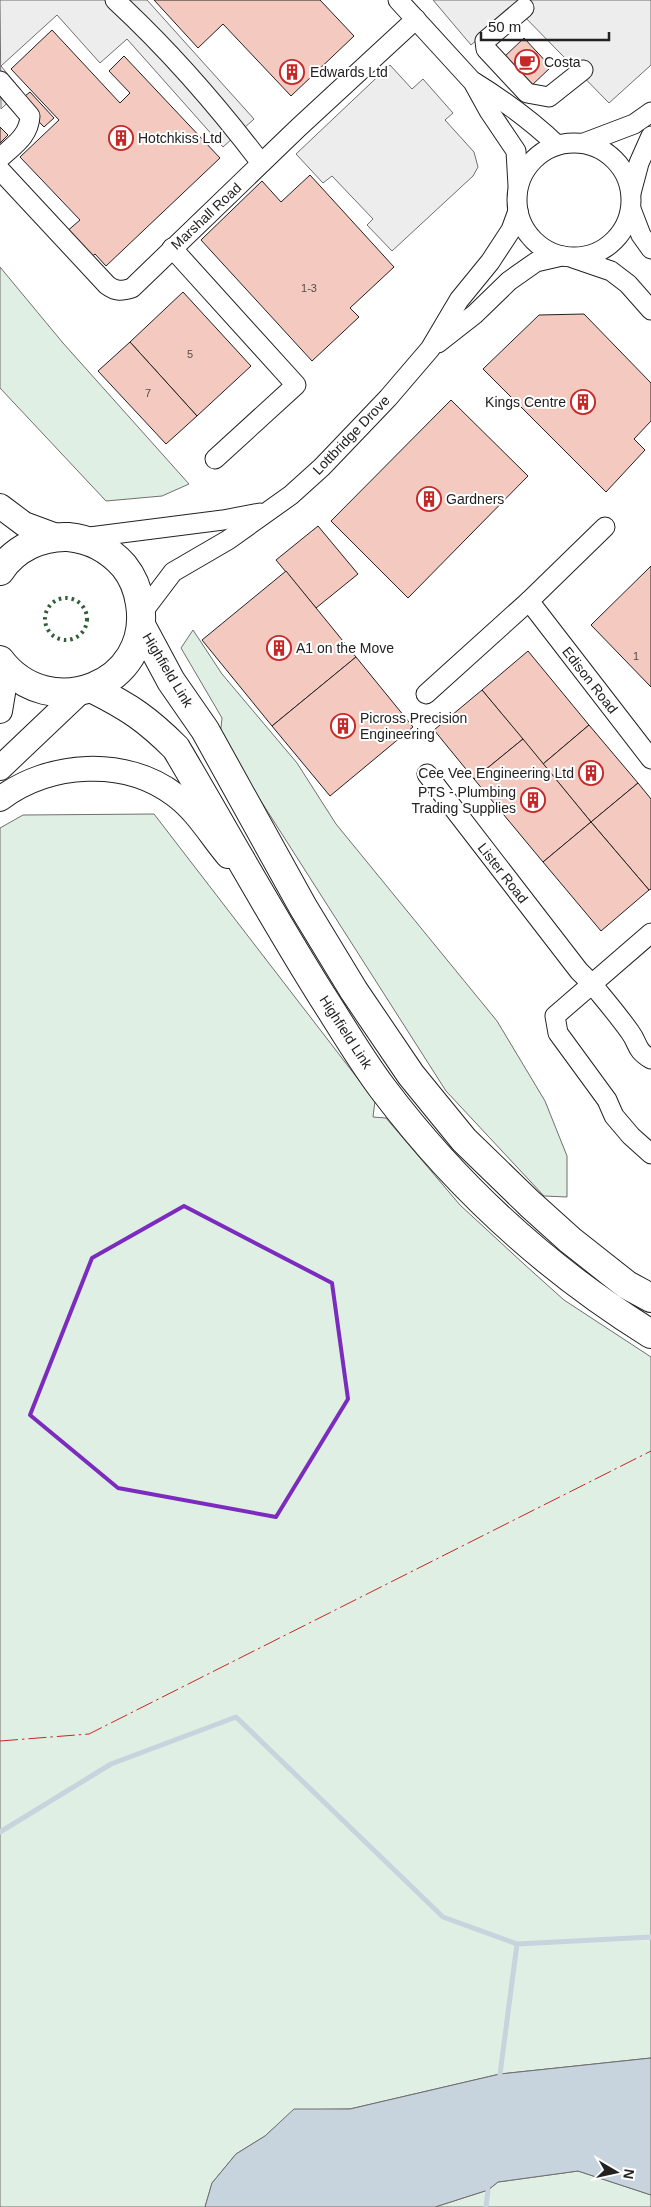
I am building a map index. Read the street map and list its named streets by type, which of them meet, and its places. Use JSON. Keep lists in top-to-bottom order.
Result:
{
  "streets": {
    "highway": ["Highfield Link"],
    "street": [
      "Marshall Road",
      "Lottbridge Drove",
      "Edison Road",
      "Lister Road"
    ]
  },
  "crossings": [
    ["Lottbridge Drove", "Highfield Link"]
  ],
  "places": {
    "cafe": ["Costa"],
    "building": [
      "Edwards Ltd",
      "Hotchkiss Ltd",
      "Kings Centre",
      "Gardners",
      "A1 on the Move",
      "Picross Precision Engineering",
      "Cee Vee Engineering Ltd",
      "PTS - Plumbing Trading Supplies"
    ]
  },
  "house_numbers": [
    "1-3",
    "5",
    "7",
    "1"
  ],
  "scale_bar": "50 m",
  "north": "right"
}
